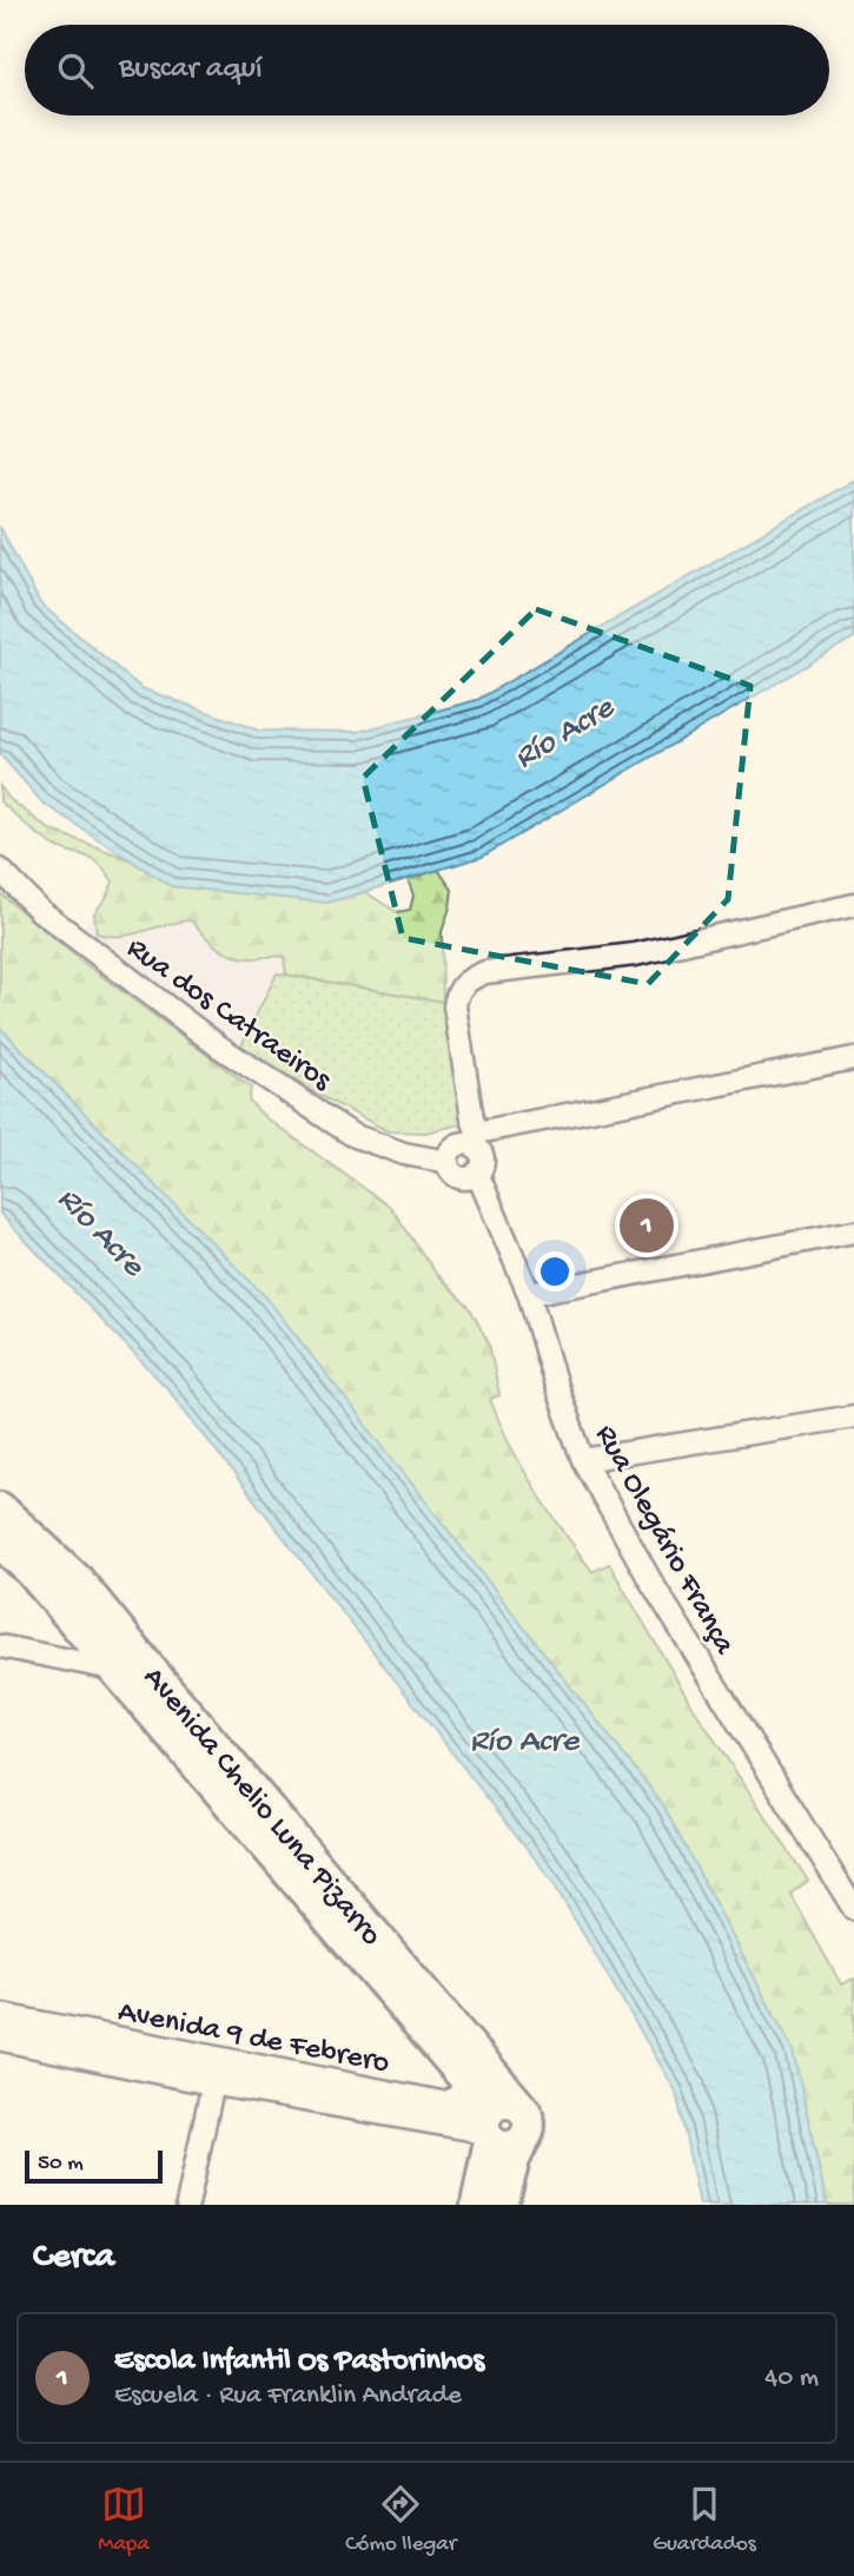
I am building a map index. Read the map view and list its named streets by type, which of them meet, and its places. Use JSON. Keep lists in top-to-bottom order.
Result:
{
  "streets": {
    "main road": ["Avenida Chelio Luna Pizarro"],
    "street": ["Rua dos Catraeiros", "Rua Olegário França", "Avenida 9 de Febrero"]
  },
  "crossings": [
    ["Rua dos Catraeiros", "Rua Olegário França"],
    ["Avenida Chelio Luna Pizarro", "Avenida 9 de Febrero"]
  ],
  "water": ["Río Acre"],
  "scale_bar": "50 m",
  "page": {
    "search": "Buscar aquí",
    "pins": "1",
    "scale": "50 m",
    "heading": "Cerca",
    "list": [
      {
        "mark": "1",
        "name": "Escola Infantil Os Pastorinhos",
        "note": "Escuela · Rua Franklin Andrade",
        "value": "40 m"
      }
    ],
    "nav": ["Mapa", "Cómo llegar", "Guardados"]
  }
}
